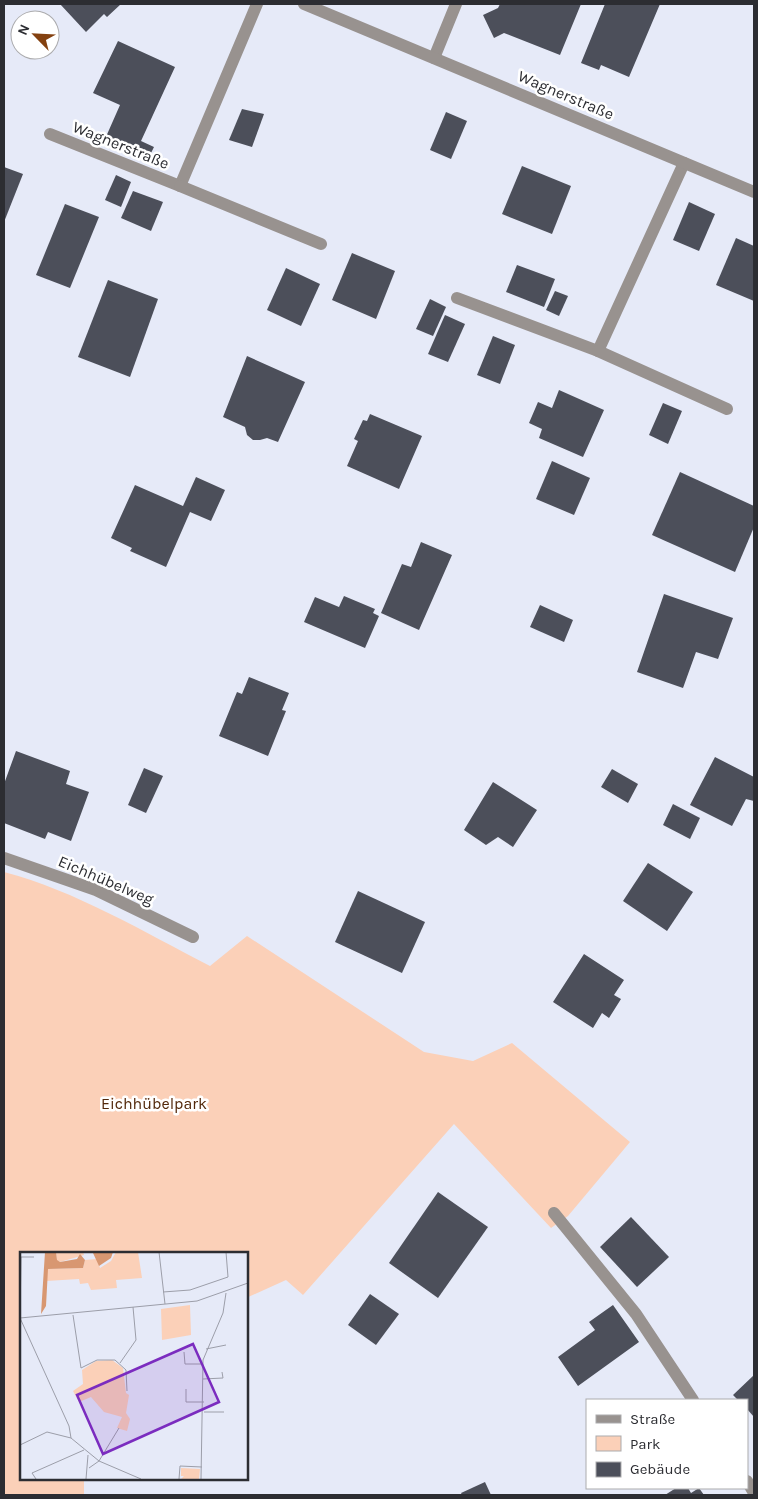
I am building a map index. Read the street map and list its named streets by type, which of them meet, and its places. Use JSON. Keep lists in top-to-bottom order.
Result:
{
  "streets": {
    "street": ["Wagnerstraße", "Eichhübelweg"]
  },
  "parks": ["Eichhübelpark"],
  "legend": ["Straße", "Park", "Gebäude"],
  "north": "top left"
}
